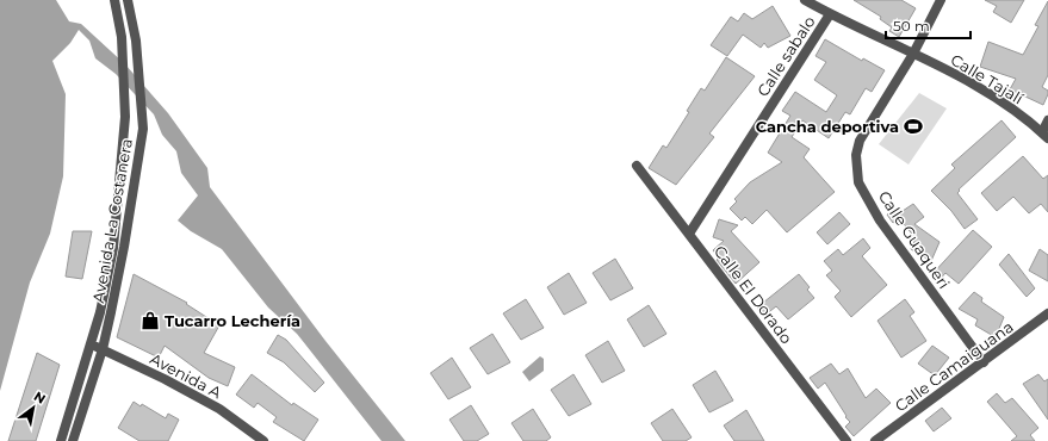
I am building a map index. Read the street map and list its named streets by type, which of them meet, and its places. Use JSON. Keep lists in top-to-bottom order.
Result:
{
  "streets": {
    "street": [
      "Calle sabalo",
      "Calle Tajalí",
      "Avenida La Costanera",
      "Calle Guaqueri",
      "Calle El Dorado",
      "Calle Camaiguana",
      "Avenida A"
    ]
  },
  "crossings": [
    ["Calle sabalo", "Calle Tajalí"],
    ["Calle sabalo", "Calle El Dorado"],
    ["Calle Tajalí", "Calle Guaqueri"],
    ["Avenida La Costanera", "Avenida A"],
    ["Calle Guaqueri", "Calle Camaiguana"]
  ],
  "places": {
    "sports": ["Cancha deportiva"],
    "shop": ["Tucarro Lechería"]
  },
  "scale_bar": "50 m",
  "north": "top right"
}
